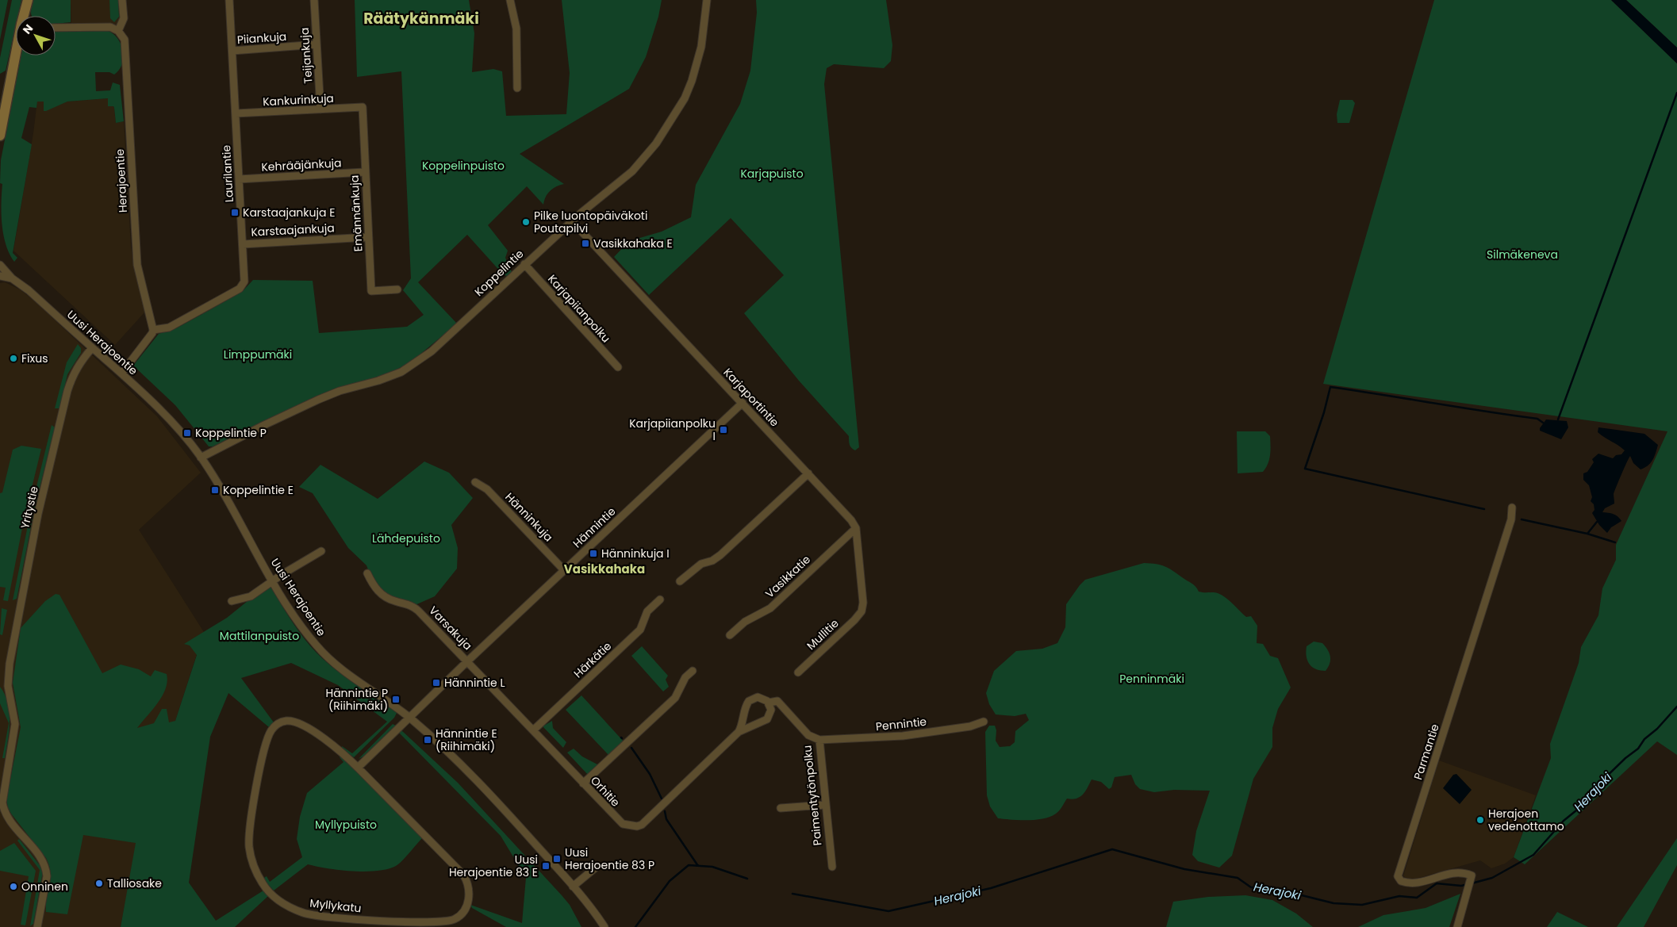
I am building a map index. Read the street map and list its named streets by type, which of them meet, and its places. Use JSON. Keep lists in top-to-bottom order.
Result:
{
  "streets": {
    "street": [
      "Piiankuja",
      "Teijankuja",
      "Kankurinkuja",
      "Kehrääjänkuja",
      "Laurilantie",
      "Herajoentie",
      "Emännänkuja",
      "Karstaajankuja",
      "Koppelintie",
      "Karjapiianpolku",
      "Uusi Herajoentie",
      "Karjaportintie",
      "Yritystie",
      "Hänninkuja",
      "Hännintie",
      "Vasikkatie",
      "Varsakuja",
      "Mullitie",
      "Härkätie",
      "Pennintie",
      "Parmantie",
      "Orhitie",
      "Paimentytönpolku",
      "Myllykatu"
    ]
  },
  "crossings": [
    ["Piiankuja", "Teijankuja"],
    ["Piiankuja", "Laurilantie"],
    ["Teijankuja", "Kankurinkuja"],
    ["Kankurinkuja", "Laurilantie"],
    ["Kankurinkuja", "Emännänkuja"],
    ["Kehrääjänkuja", "Laurilantie"],
    ["Kehrääjänkuja", "Emännänkuja"],
    ["Laurilantie", "Herajoentie"],
    ["Laurilantie", "Karstaajankuja"],
    ["Emännänkuja", "Karstaajankuja"],
    ["Koppelintie", "Karjapiianpolku"],
    ["Koppelintie", "Uusi Herajoentie"],
    ["Koppelintie", "Karjaportintie"],
    ["Uusi Herajoentie", "Yritystie"],
    ["Uusi Herajoentie", "Hännintie"],
    ["Karjaportintie", "Hännintie"],
    ["Karjaportintie", "Vasikkatie"],
    ["Karjaportintie", "Mullitie"],
    ["Hänninkuja", "Hännintie"],
    ["Hännintie", "Varsakuja"],
    ["Hännintie", "Orhitie"],
    ["Vasikkatie", "Mullitie"],
    ["Varsakuja", "Orhitie"],
    ["Härkätie", "Orhitie"],
    ["Pennintie", "Paimentytönpolku"],
    ["Orhitie", "Paimentytönpolku"]
  ],
  "districts": ["Räätykänmäki", "Vasikkahaka"],
  "water": ["Herajoki"],
  "parks": [
    "Koppelinpuisto",
    "Karjapuisto",
    "Silmäkeneva",
    "Limppumäki",
    "Lähdepuisto",
    "Mattilanpuisto",
    "Penninmäki",
    "Myllypuisto"
  ],
  "places": {
    "transit": [
      "Karstaajankuja E",
      "Vasikkahaka E",
      "Karjapiianpolku I",
      "Koppelintie P",
      "Koppelintie E",
      "Hänninkuja I",
      "Hännintie L",
      "Hännintie P (Riihimäki)",
      "Hännintie E (Riihimäki)",
      "Uusi Herajoentie 83 P",
      "Uusi Herajoentie 83 E"
    ],
    "other": [
      "Pilke luontopäiväkoti Poutapilvi",
      "Fixus",
      "Herajoen vedenottamo",
      "Talliosake",
      "Onninen"
    ]
  },
  "north": "top left"
}
